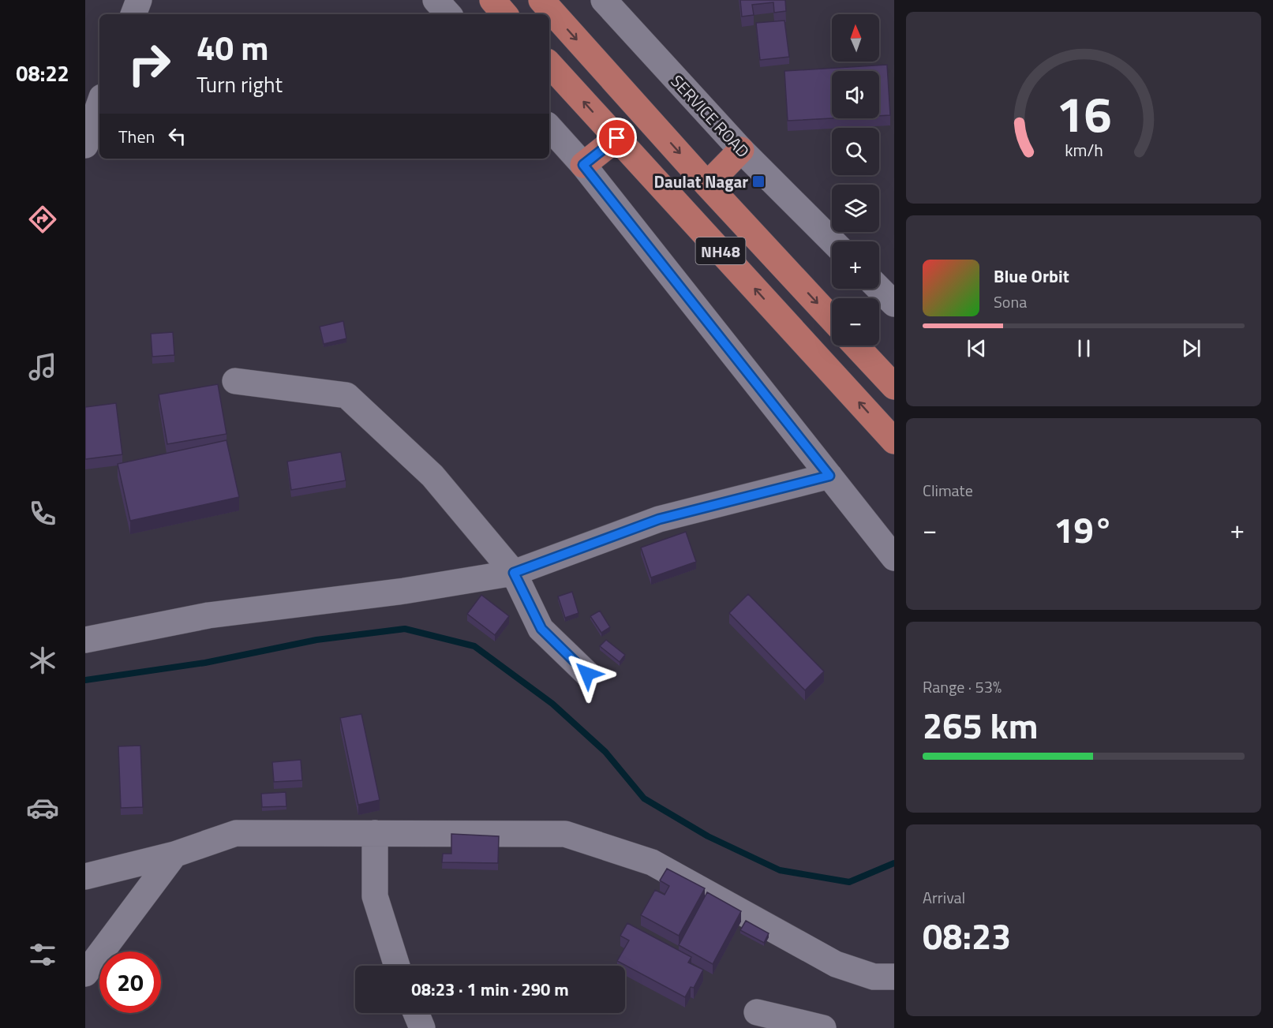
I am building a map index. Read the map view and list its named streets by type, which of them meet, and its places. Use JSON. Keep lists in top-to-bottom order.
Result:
{
  "streets": {
    "highway": ["NH48"],
    "street": ["SERVICE ROAD"]
  },
  "places": {
    "transit": ["Daulat Nagar"]
  },
  "north": "top",
  "page": {
    "tabs": "08:22",
    "map_buttons": ["+", "−"],
    "turn": ["40 m", "Turn right"],
    "then": "Then",
    "song": ["Blue Orbit", "Sona"],
    "tile": [
      "Climate",
      ["Range · 53%", "265 km"],
      ["Arrival", "08:23"]
    ],
    "heat": ["−", "19°", "+"],
    "limit": "20",
    "trip": "08:23 · 1 min · 290 m",
    "gauge": ["16", "km/h"]
  }
}
